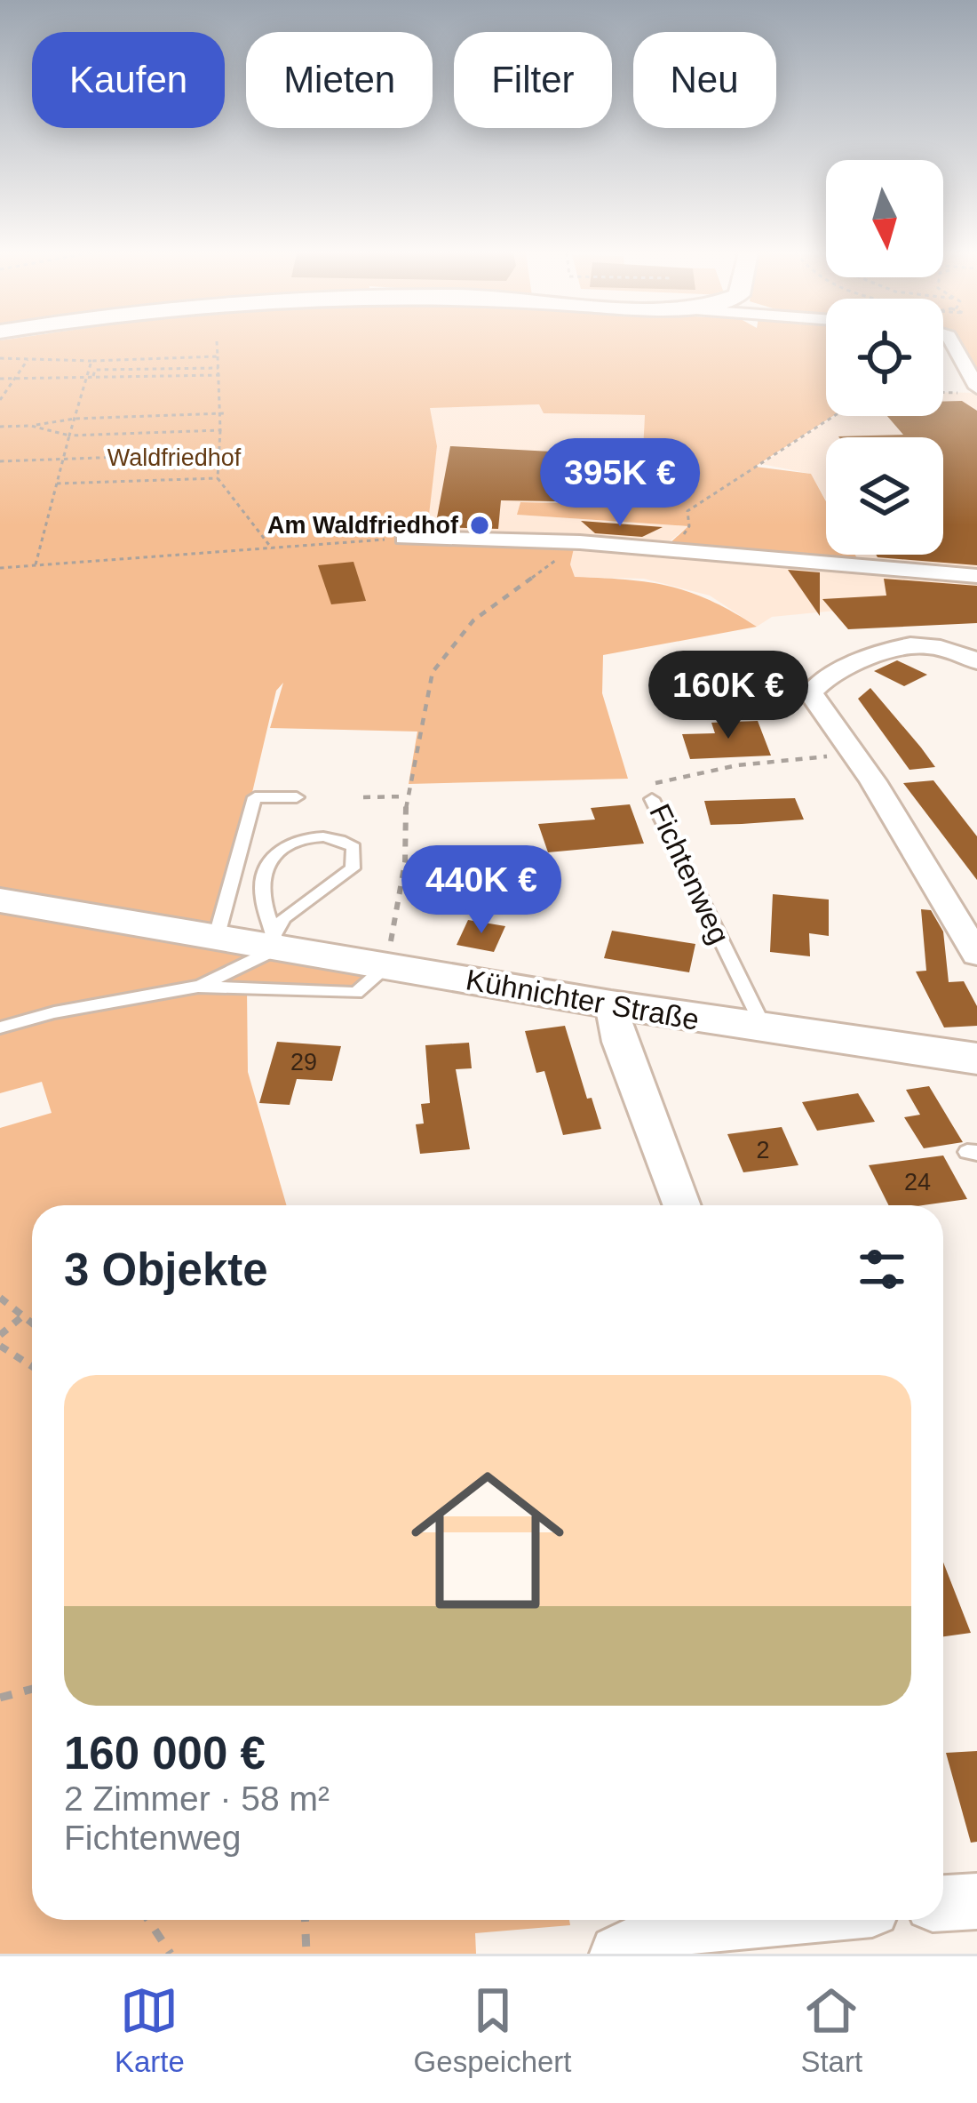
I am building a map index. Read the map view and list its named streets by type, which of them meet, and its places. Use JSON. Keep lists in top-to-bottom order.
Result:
{
  "streets": {
    "street": ["Kühnichter Straße"],
    "lane": ["Fichtenweg"]
  },
  "crossings": [
    ["Fichtenweg", "Kühnichter Straße"]
  ],
  "parks": ["Waldfriedhof"],
  "places": ["Am Waldfriedhof"],
  "house_numbers": ["29", "2", "24"],
  "north": "bottom",
  "page": {
    "chip": [
      "Kaufen",
      "Mieten",
      "Filter",
      "Neu"
    ],
    "price": ["395K €", "160K €", "440K €"],
    "heading": "3 Objekte",
    "list": [
      {
        "name": "160 000 €",
        "note": "2 Zimmer · 58 m² · Fichtenweg"
      }
    ],
    "tabs": ["Karte", "Gespeichert", "Start"]
  }
}
